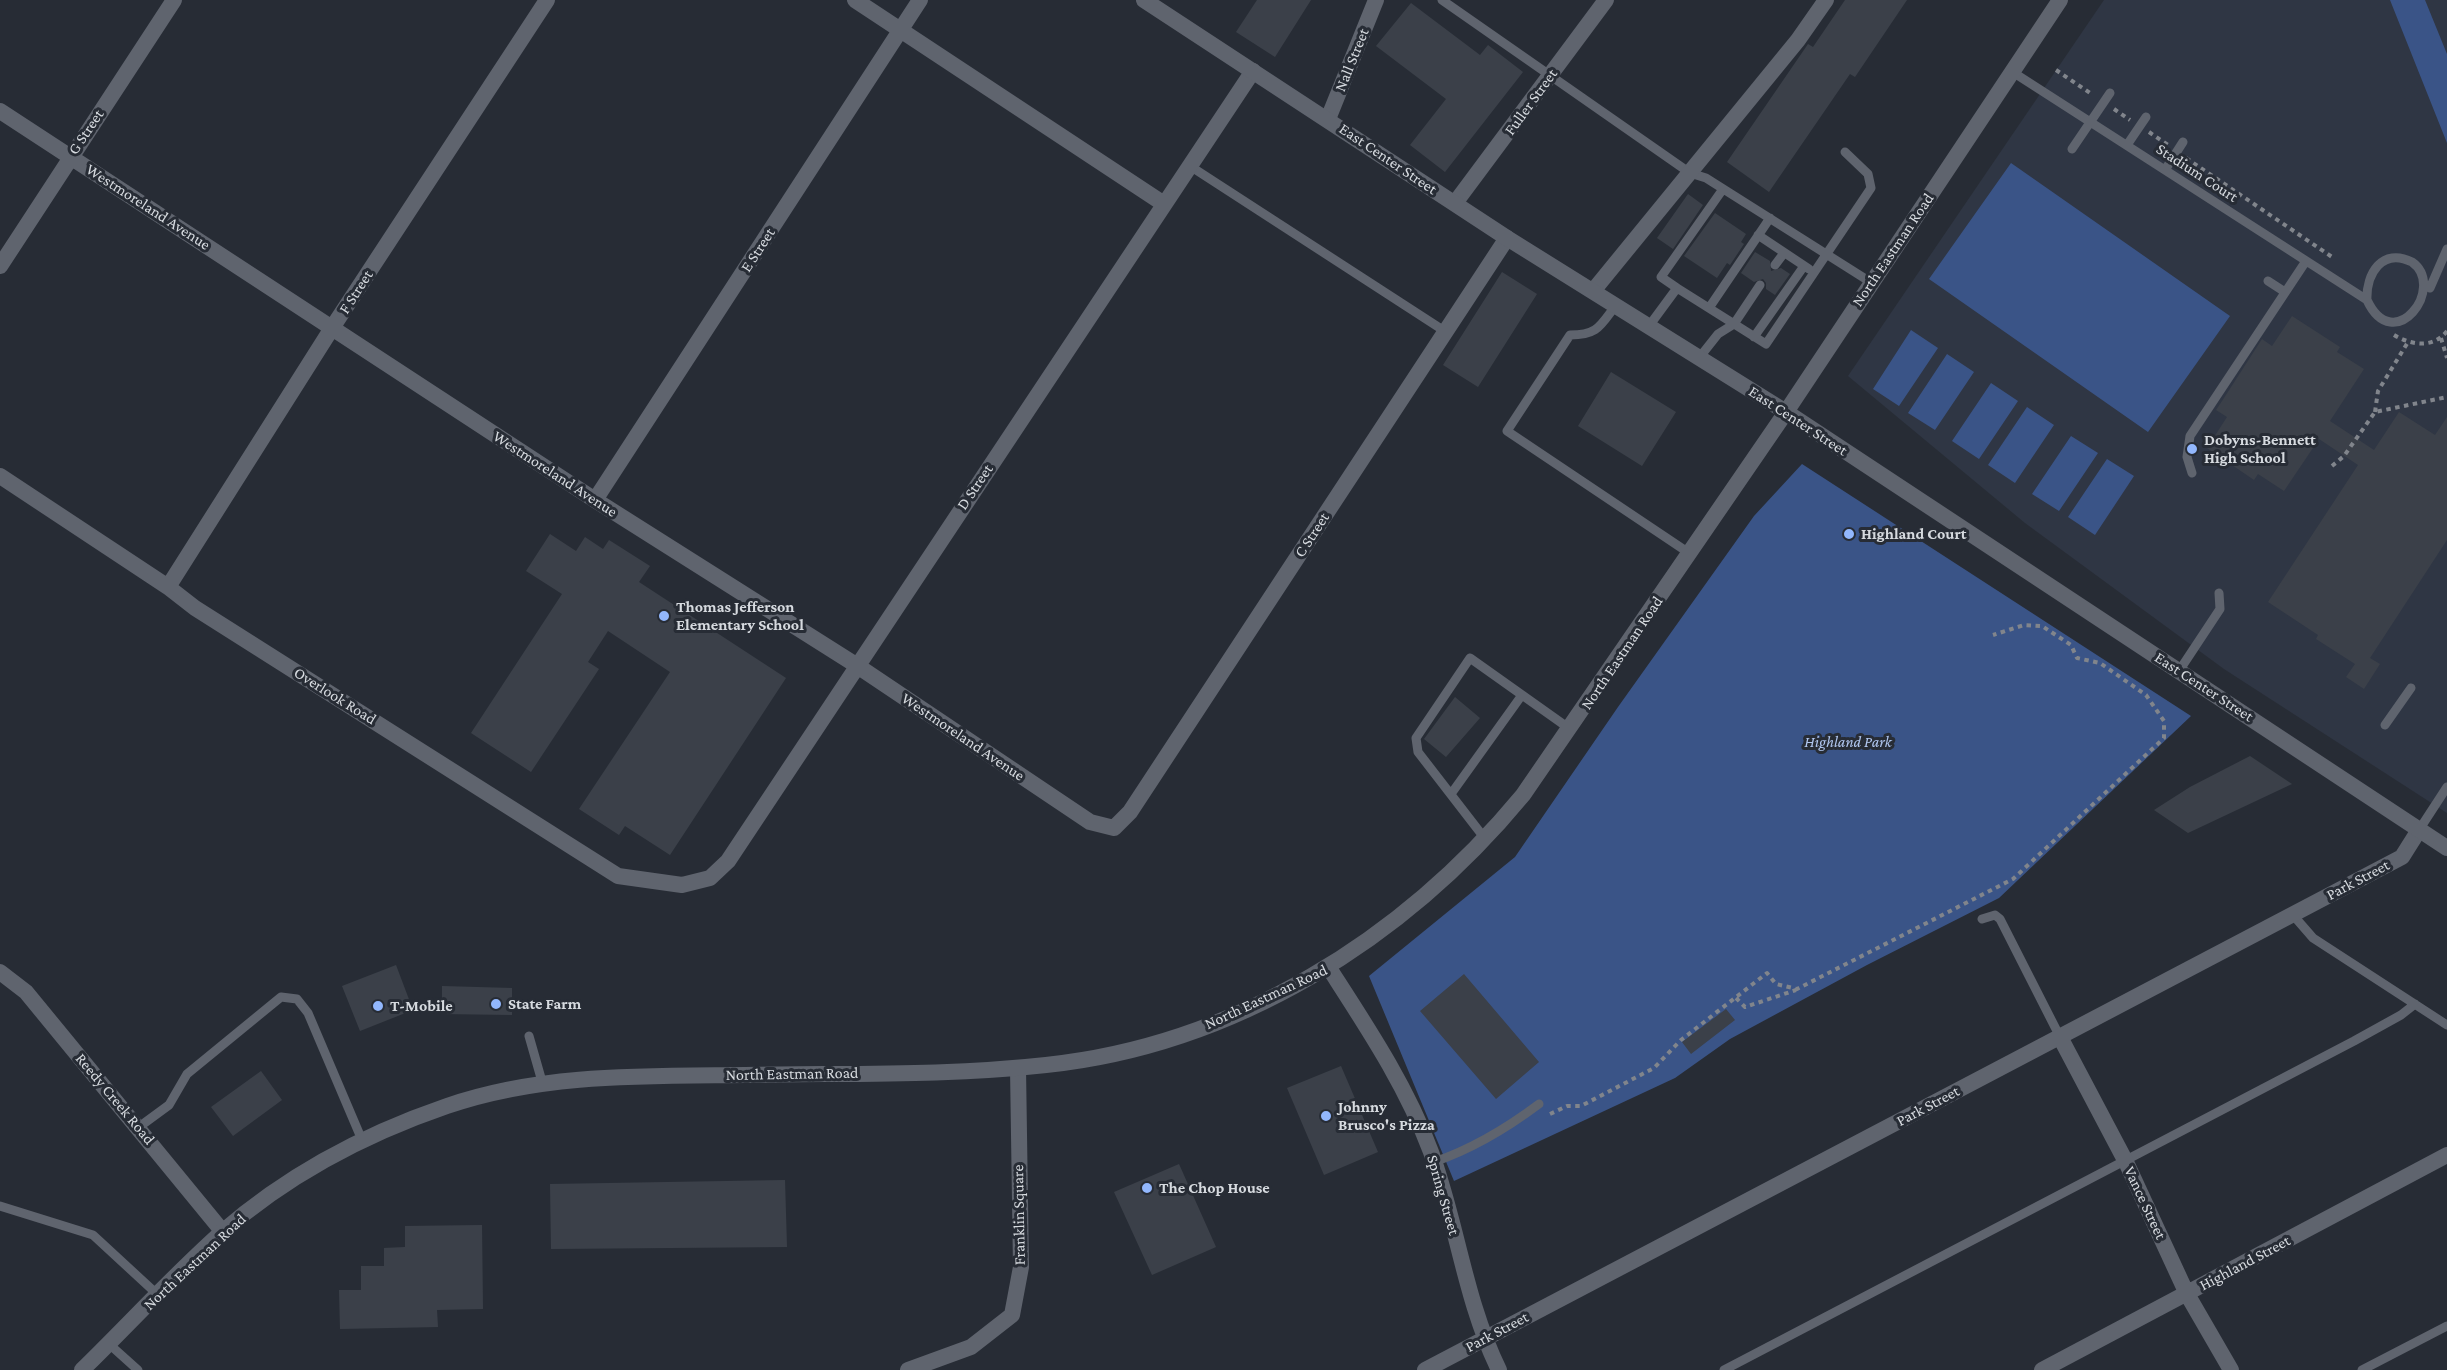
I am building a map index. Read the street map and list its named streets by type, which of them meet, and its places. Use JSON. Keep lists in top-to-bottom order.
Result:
{
  "streets": {
    "street": [
      "Nall Street",
      "Fuller Street",
      "G Street",
      "East Center Street",
      "Westmoreland Avenue",
      "E Street",
      "North Eastman Road",
      "F Street",
      "D Street",
      "C Street",
      "Overlook Road",
      "Park Street",
      "Reedy Creek Road",
      "Spring Street",
      "Vance Street",
      "Franklin Square",
      "Highland Street"
    ],
    "lane": ["Stadium Court"]
  },
  "crossings": [
    ["Nall Street", "East Center Street"],
    ["Fuller Street", "East Center Street"],
    ["G Street", "Westmoreland Avenue"],
    ["East Center Street", "North Eastman Road"],
    ["East Center Street", "D Street"],
    ["East Center Street", "C Street"],
    ["East Center Street", "Park Street"],
    ["Stadium Court", "North Eastman Road"],
    ["Westmoreland Avenue", "E Street"],
    ["Westmoreland Avenue", "F Street"],
    ["Westmoreland Avenue", "D Street"],
    ["Westmoreland Avenue", "C Street"],
    ["North Eastman Road", "Reedy Creek Road"],
    ["North Eastman Road", "Spring Street"],
    ["North Eastman Road", "Franklin Square"],
    ["F Street", "Overlook Road"],
    ["D Street", "Overlook Road"],
    ["Park Street", "Spring Street"],
    ["Park Street", "Vance Street"],
    ["Vance Street", "Highland Street"]
  ],
  "parks": ["Highland Park"],
  "places": [
    "Dobyns-Bennett High School",
    "Highland Court",
    "Thomas Jefferson Elementary School",
    "State Farm",
    "T-Mobile",
    "Johnny Brusco's Pizza",
    "The Chop House"
  ]
}
